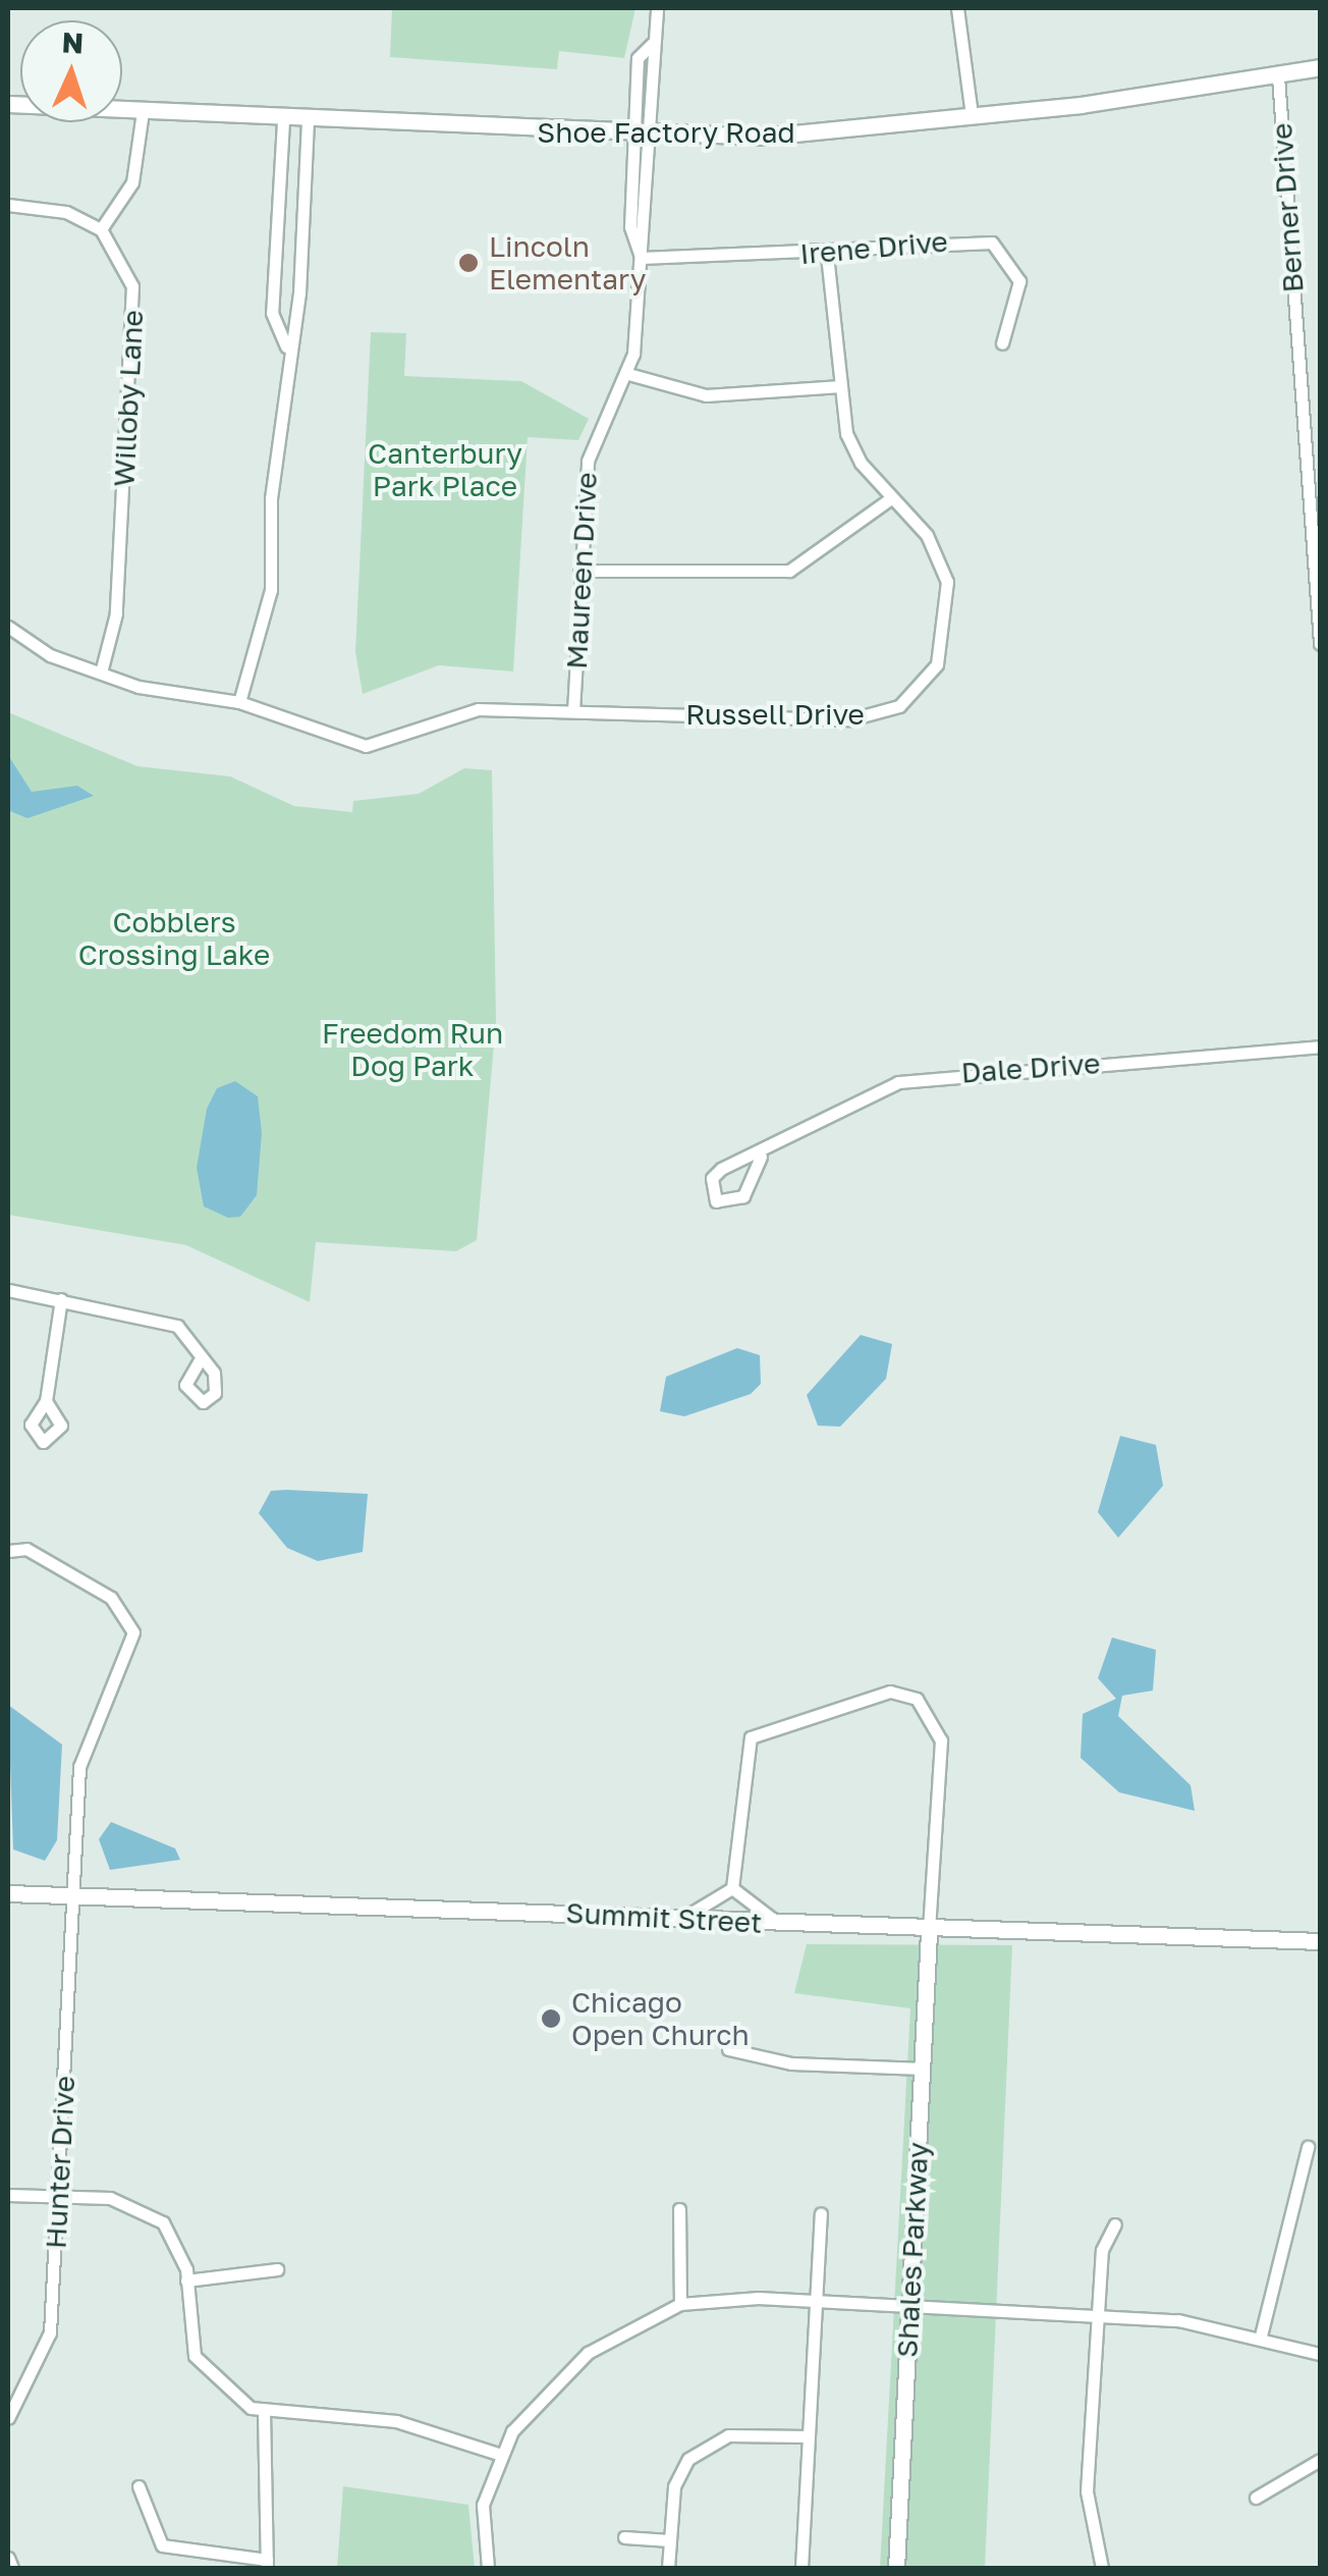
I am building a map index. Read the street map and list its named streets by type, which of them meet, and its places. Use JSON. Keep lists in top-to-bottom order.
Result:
{
  "streets": {
    "street": [
      "Shoe Factory Road",
      "Berner Drive",
      "Irene Drive",
      "Willoby Lane",
      "Maureen Drive",
      "Russell Drive",
      "Dale Drive",
      "Summit Street",
      "Hunter Drive",
      "Shales Parkway"
    ]
  },
  "crossings": [
    ["Shoe Factory Road", "Berner Drive"],
    ["Shoe Factory Road", "Maureen Drive"],
    ["Irene Drive", "Maureen Drive"],
    ["Irene Drive", "Russell Drive"],
    ["Willoby Lane", "Russell Drive"],
    ["Maureen Drive", "Russell Drive"],
    ["Summit Street", "Hunter Drive"],
    ["Summit Street", "Shales Parkway"]
  ],
  "parks": ["Canterbury Park Place", "Cobblers Crossing Lake", "Freedom Run Dog Park"],
  "places": ["Lincoln Elementary", "Chicago Open Church"],
  "north": "top"
}
